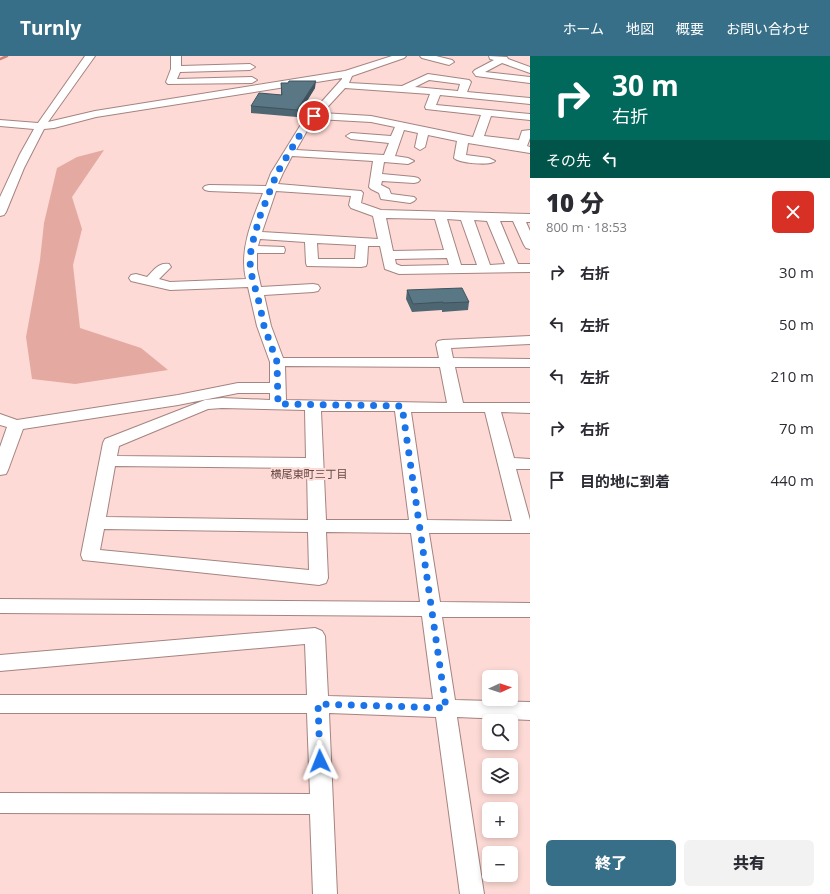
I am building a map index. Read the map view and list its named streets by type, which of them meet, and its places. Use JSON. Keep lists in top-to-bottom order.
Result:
{
  "districts": ["横尾東町三丁目"],
  "north": "right",
  "page": {
    "header": "Turnly",
    "nav": [
      "ホーム",
      "地図",
      "概要",
      "お問い合わせ"
    ],
    "turn": ["30 m", "右折"],
    "then": "その先",
    "heading": ["10 分", "800 m · 18:53"],
    "list": [
      {
        "name": "右折",
        "value": "30 m"
      },
      {
        "name": "左折",
        "value": "50 m"
      },
      {
        "name": "左折",
        "value": "210 m"
      },
      {
        "name": "右折",
        "value": "70 m"
      },
      {
        "name": "目的地に到着",
        "value": "440 m"
      }
    ],
    "map_buttons": ["+", "−"],
    "buttons": ["終了", "共有"]
  }
}
